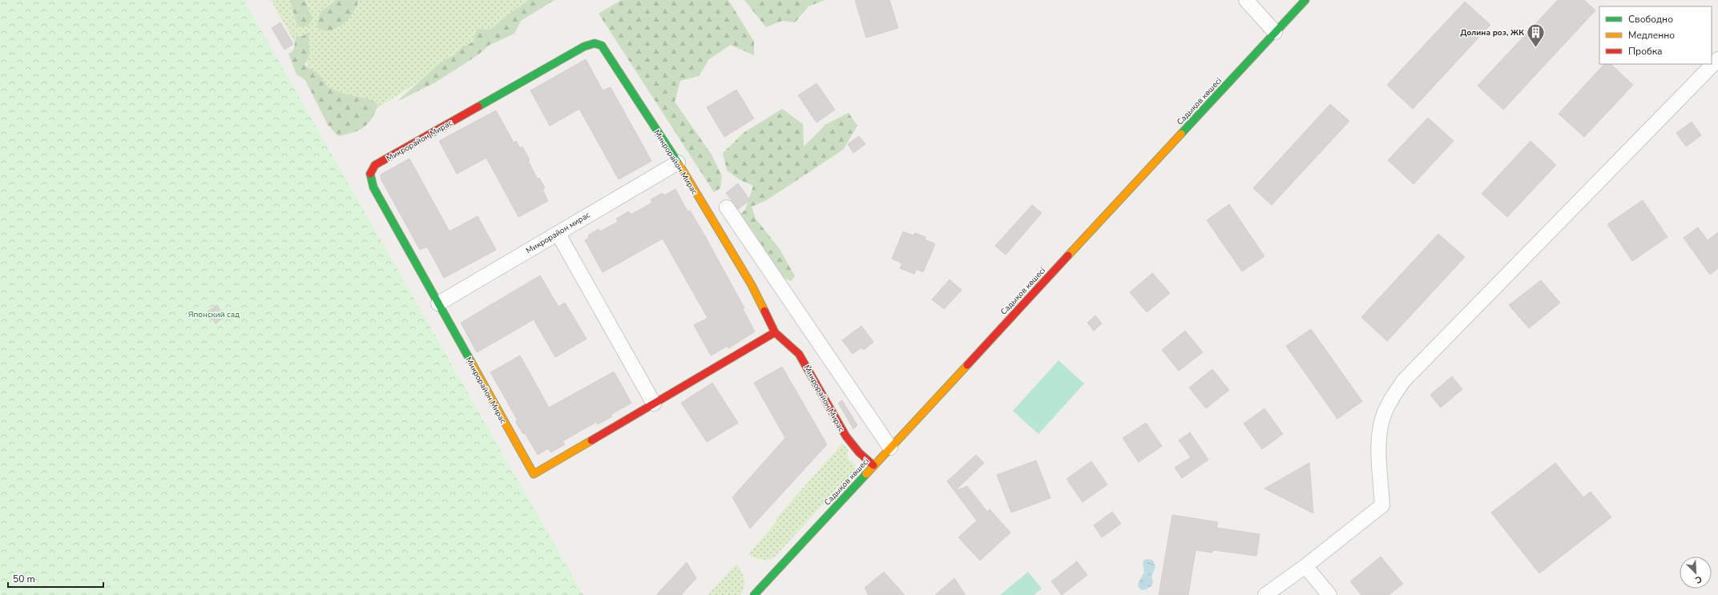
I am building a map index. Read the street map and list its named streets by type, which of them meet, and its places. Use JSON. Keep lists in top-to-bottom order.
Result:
{
  "streets": {
    "street": ["Садықов көшесі", "Микрорайон Мирас", "Микрорайон мирас"]
  },
  "crossings": [
    ["Садықов көшесі", "Микрорайон Мирас"],
    ["Микрорайон Мирас", "Микрорайон мирас"]
  ],
  "parks": ["Японский сад"],
  "places": {
    "building": ["Долина роз, ЖК"]
  },
  "legend": ["Свободно", "Медленно", "Пробка"],
  "scale_bar": "50 m",
  "north": "bottom right"
}
